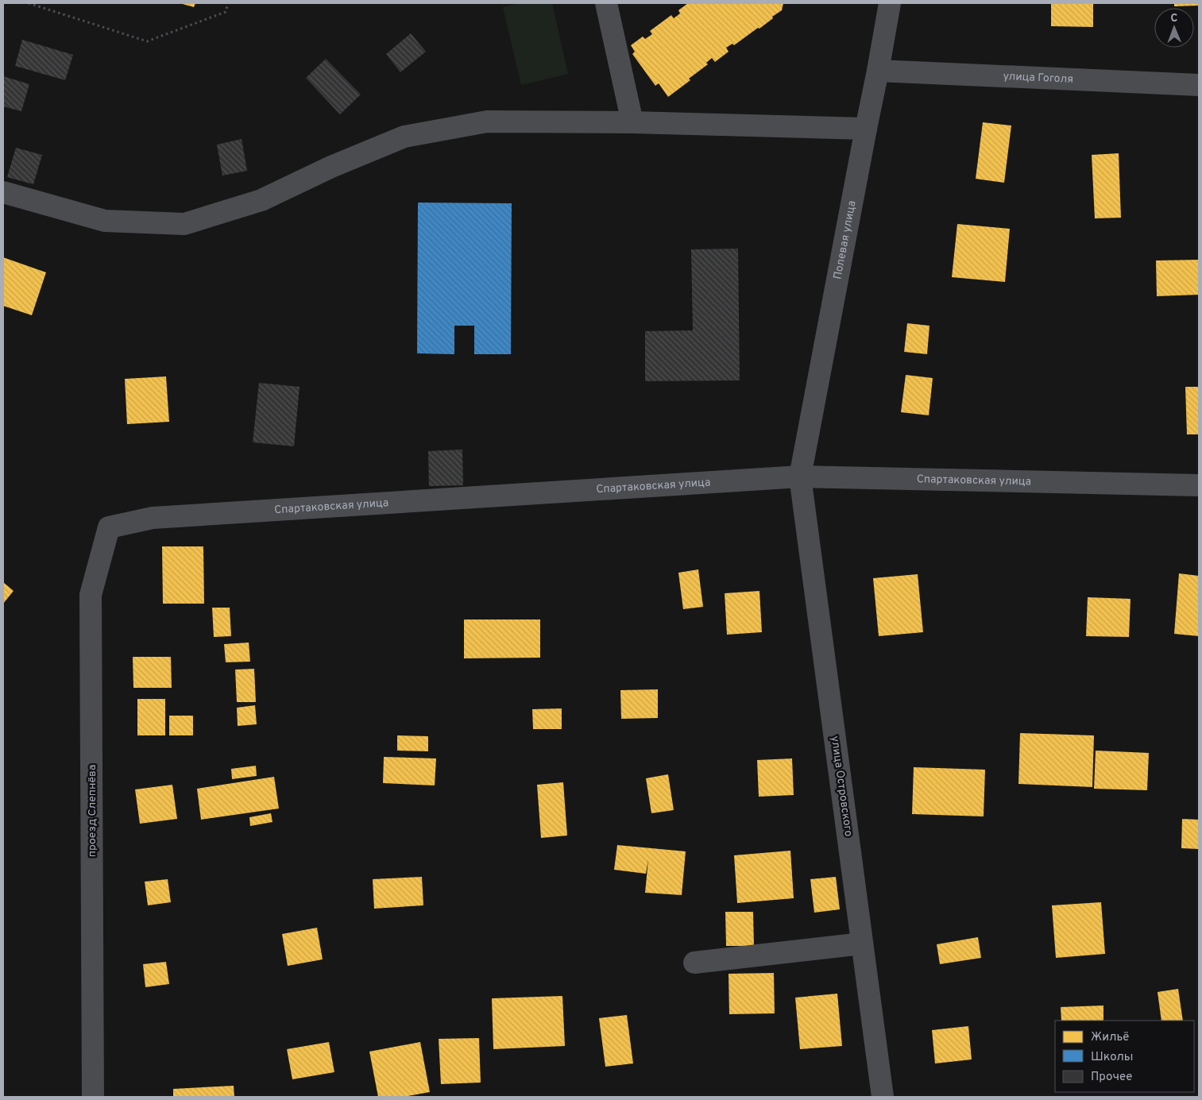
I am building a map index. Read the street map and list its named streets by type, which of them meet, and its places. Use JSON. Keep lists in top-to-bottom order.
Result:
{
  "streets": {
    "street": [
      "улица Гоголя",
      "Полевая улица",
      "Спартаковская улица",
      "улица Островского",
      "проезд Слепнёва"
    ]
  },
  "crossings": [
    ["улица Гоголя", "Полевая улица"],
    ["Полевая улица", "Спартаковская улица"],
    ["Полевая улица", "улица Островского"],
    ["Спартаковская улица", "улица Островского"],
    ["Спартаковская улица", "проезд Слепнёва"]
  ],
  "legend": ["Жильё", "Школы", "Прочее"],
  "north": "top"
}
